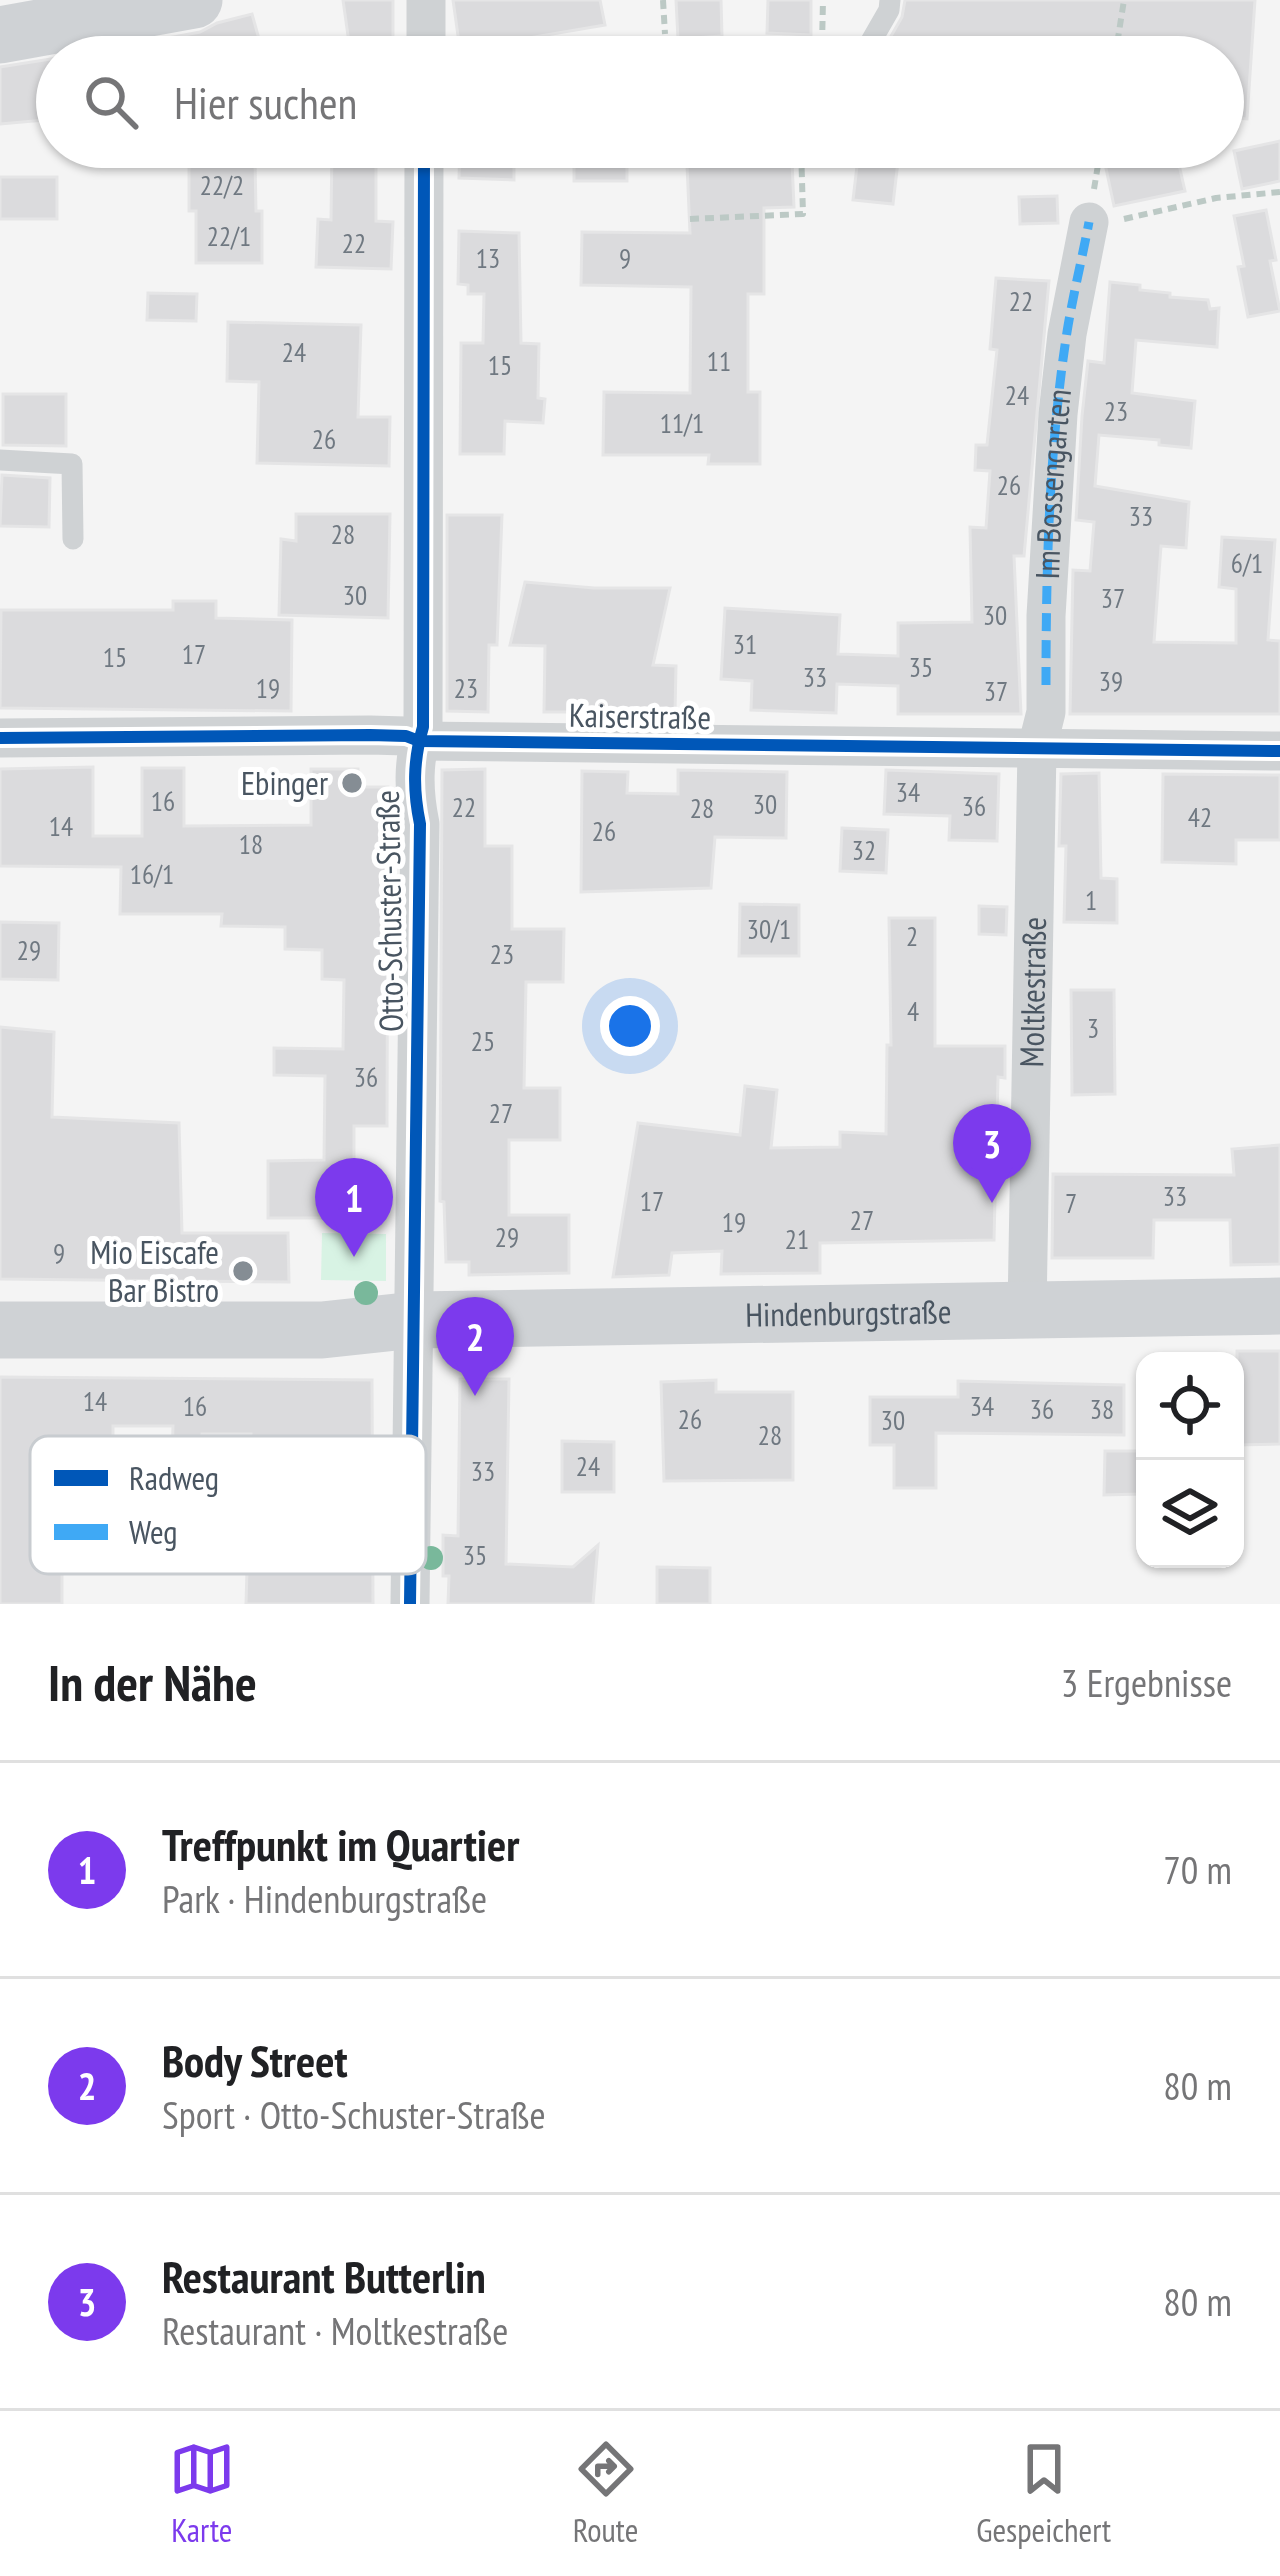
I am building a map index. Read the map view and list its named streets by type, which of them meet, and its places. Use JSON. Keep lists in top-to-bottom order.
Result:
{
  "streets": {
    "main road": ["Hindenburgstraße"],
    "street": [
      "Im Bossengarten",
      "Kaiserstraße",
      "Otto-Schuster-Straße",
      "Moltkestraße"
    ]
  },
  "crossings": [
    ["Im Bossengarten", "Kaiserstraße"],
    ["Im Bossengarten", "Moltkestraße"],
    ["Kaiserstraße", "Otto-Schuster-Straße"],
    ["Kaiserstraße", "Moltkestraße"],
    ["Otto-Schuster-Straße", "Hindenburgstraße"],
    ["Moltkestraße", "Hindenburgstraße"]
  ],
  "places": ["Ebinger", "Mio Eiscafe Bar Bistro"],
  "house_numbers": [
    "22/2",
    "22/1",
    "22",
    "13",
    "9",
    "22",
    "24",
    "11",
    "15",
    "24",
    "23",
    "11/1",
    "26",
    "26",
    "33",
    "28",
    "6/1",
    "30",
    "37",
    "30",
    "31",
    "17",
    "15",
    "35",
    "33",
    "39",
    "19",
    "23",
    "37",
    "34",
    "16",
    "30",
    "36",
    "22",
    "28",
    "42",
    "14",
    "26",
    "18",
    "32",
    "16/1",
    "1",
    "30/1",
    "2",
    "29",
    "23",
    "4",
    "3",
    "25",
    "36",
    "27",
    "33",
    "17",
    "7",
    "27",
    "19",
    "29",
    "21",
    "9",
    "14",
    "16",
    "34",
    "36",
    "38",
    "26",
    "30",
    "28",
    "24",
    "33",
    "35"
  ],
  "legend": ["Radweg", "Weg"],
  "page": {
    "search": "Hier suchen",
    "pins": ["3", "1", "2"],
    "heading": ["In der Nähe", "3 Ergebnisse"],
    "list": [
      {
        "mark": "1",
        "name": "Treffpunkt im Quartier",
        "note": "Park · Hindenburgstraße",
        "value": "70 m"
      },
      {
        "mark": "2",
        "name": "Body Street",
        "note": "Sport · Otto-Schuster-Straße",
        "value": "80 m"
      },
      {
        "mark": "3",
        "name": "Restaurant Butterlin",
        "note": "Restaurant · Moltkestraße",
        "value": "80 m"
      }
    ],
    "nav": ["Karte", "Route", "Gespeichert"]
  }
}
